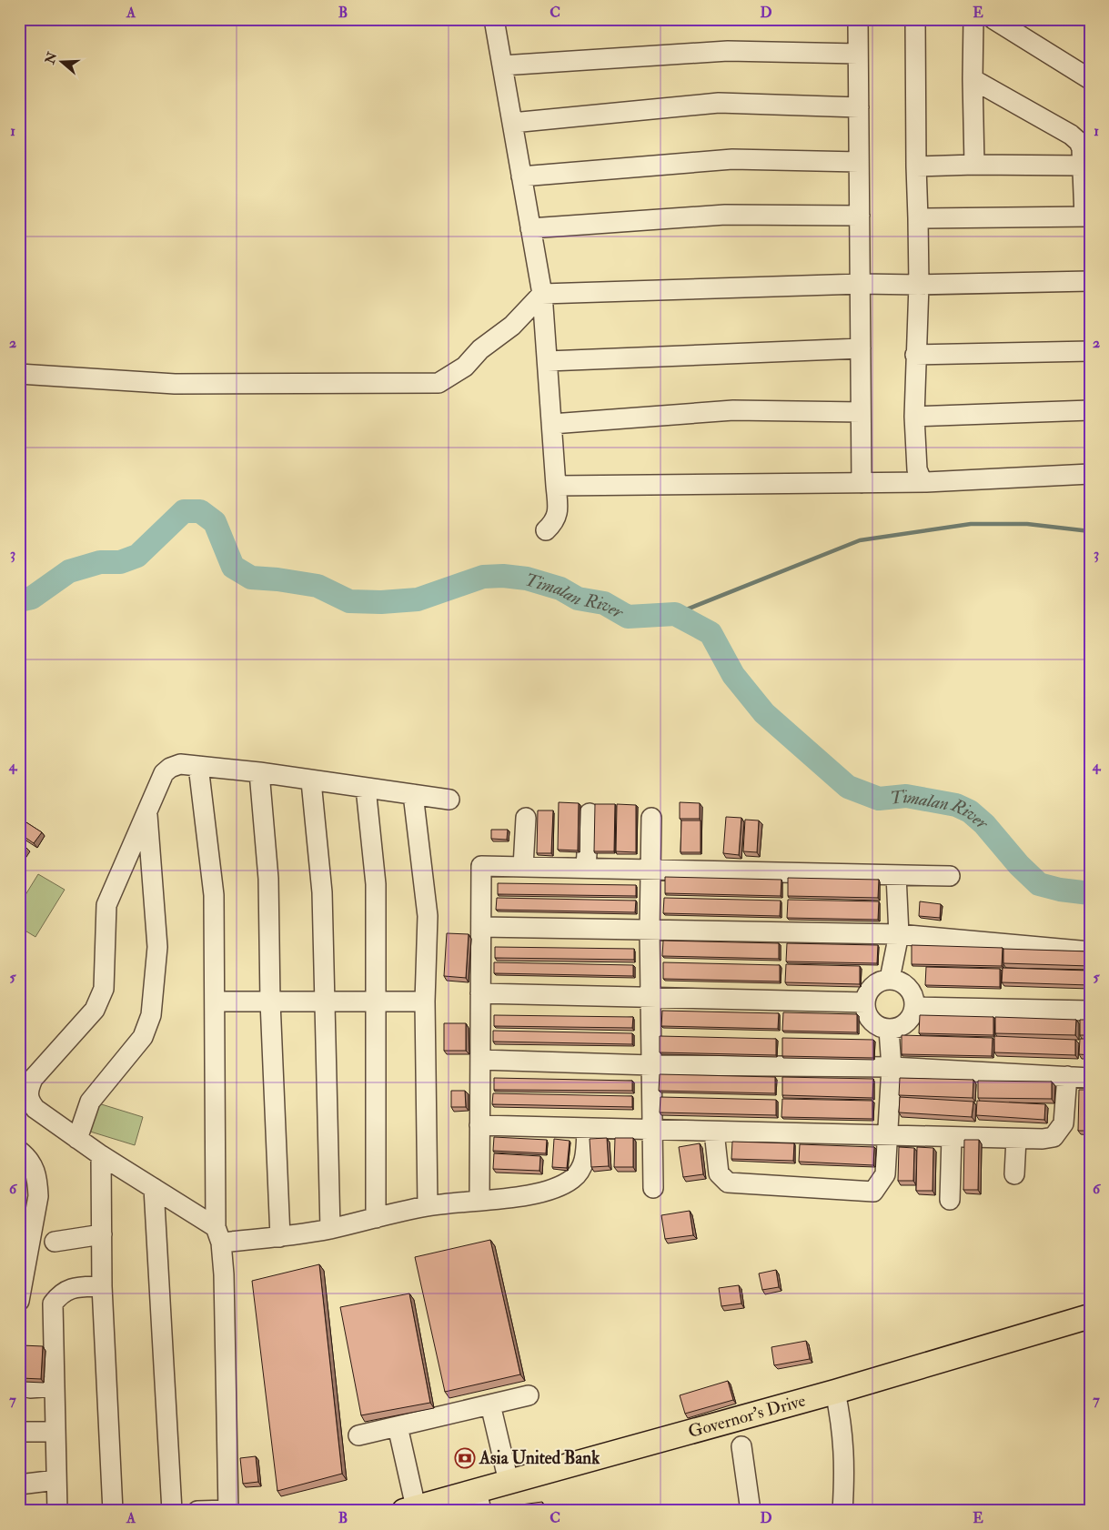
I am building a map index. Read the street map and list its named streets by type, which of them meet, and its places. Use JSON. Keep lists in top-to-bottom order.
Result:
{
  "streets": {
    "main road": ["Governor's Drive"]
  },
  "water": ["Timalan River"],
  "places": {
    "bank": ["Asia United Bank"]
  },
  "north": "left",
  "grid": {
    "columns": [
      "A",
      "B",
      "C",
      "D",
      "E"
    ],
    "rows": [
      "1",
      "2",
      "3",
      "4",
      "5",
      "6",
      "7"
    ]
  }
}
